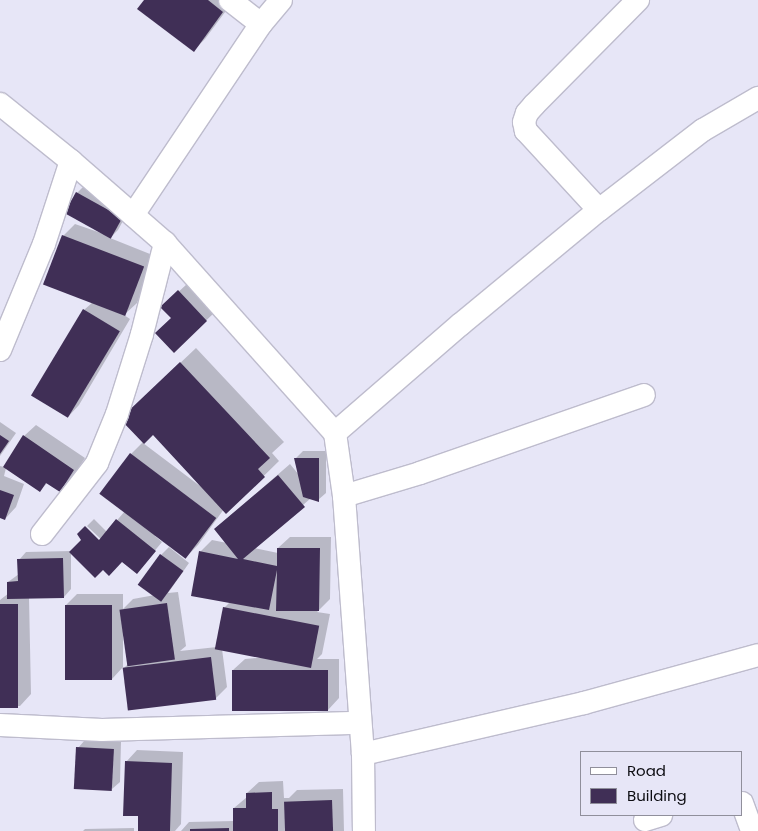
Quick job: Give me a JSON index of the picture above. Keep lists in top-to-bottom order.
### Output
{
  "legend": ["Road", "Building"]
}
